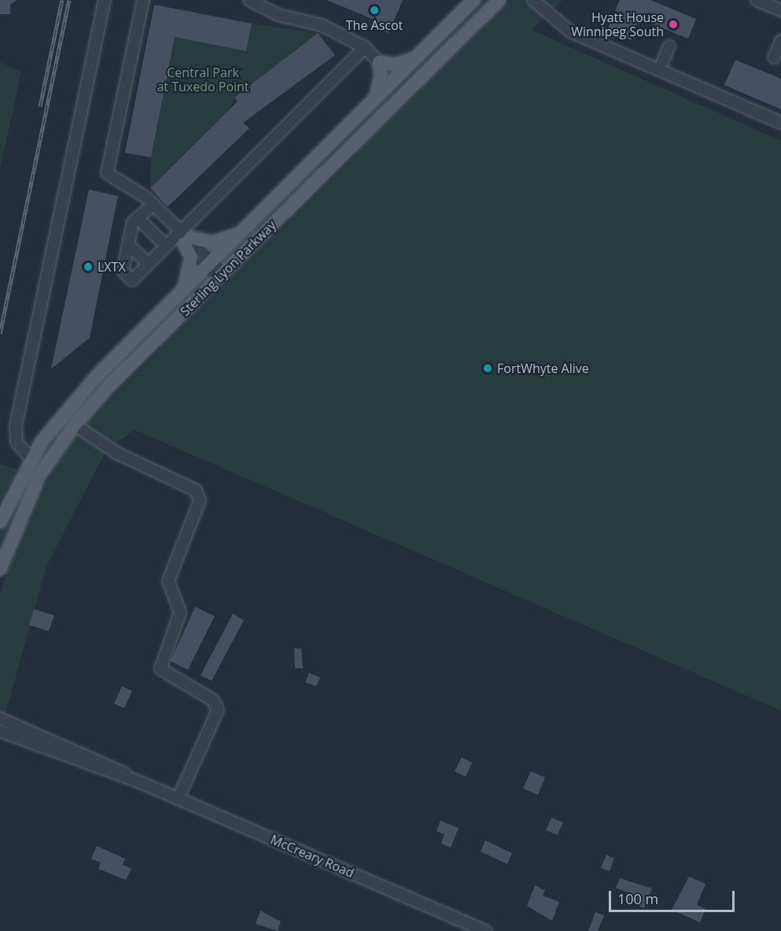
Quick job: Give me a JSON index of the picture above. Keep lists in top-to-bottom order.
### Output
{
  "streets": {
    "main road": ["Sterling Lyon Parkway"],
    "street": ["McCreary Road"]
  },
  "parks": ["Central Park at Tuxedo Point"],
  "places": [
    "The Ascot",
    "Hyatt House Winnipeg South",
    "LXTX",
    "FortWhyte Alive"
  ],
  "scale_bar": "100 m"
}
